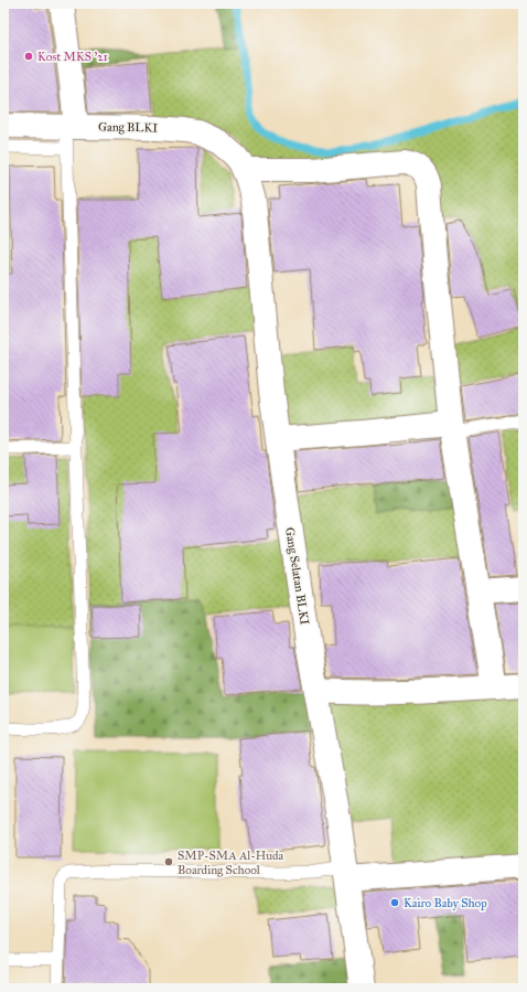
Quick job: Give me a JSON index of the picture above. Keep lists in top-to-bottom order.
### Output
{
  "streets": {
    "street": ["Gang BLKI", "Gang Selatan BLKI"]
  },
  "crossings": [
    ["Gang BLKI", "Gang Selatan BLKI"]
  ],
  "places": ["Kost MKS '21", "SMP-SMA Al-Huda Boarding School", "Kairo Baby Shop"]
}
